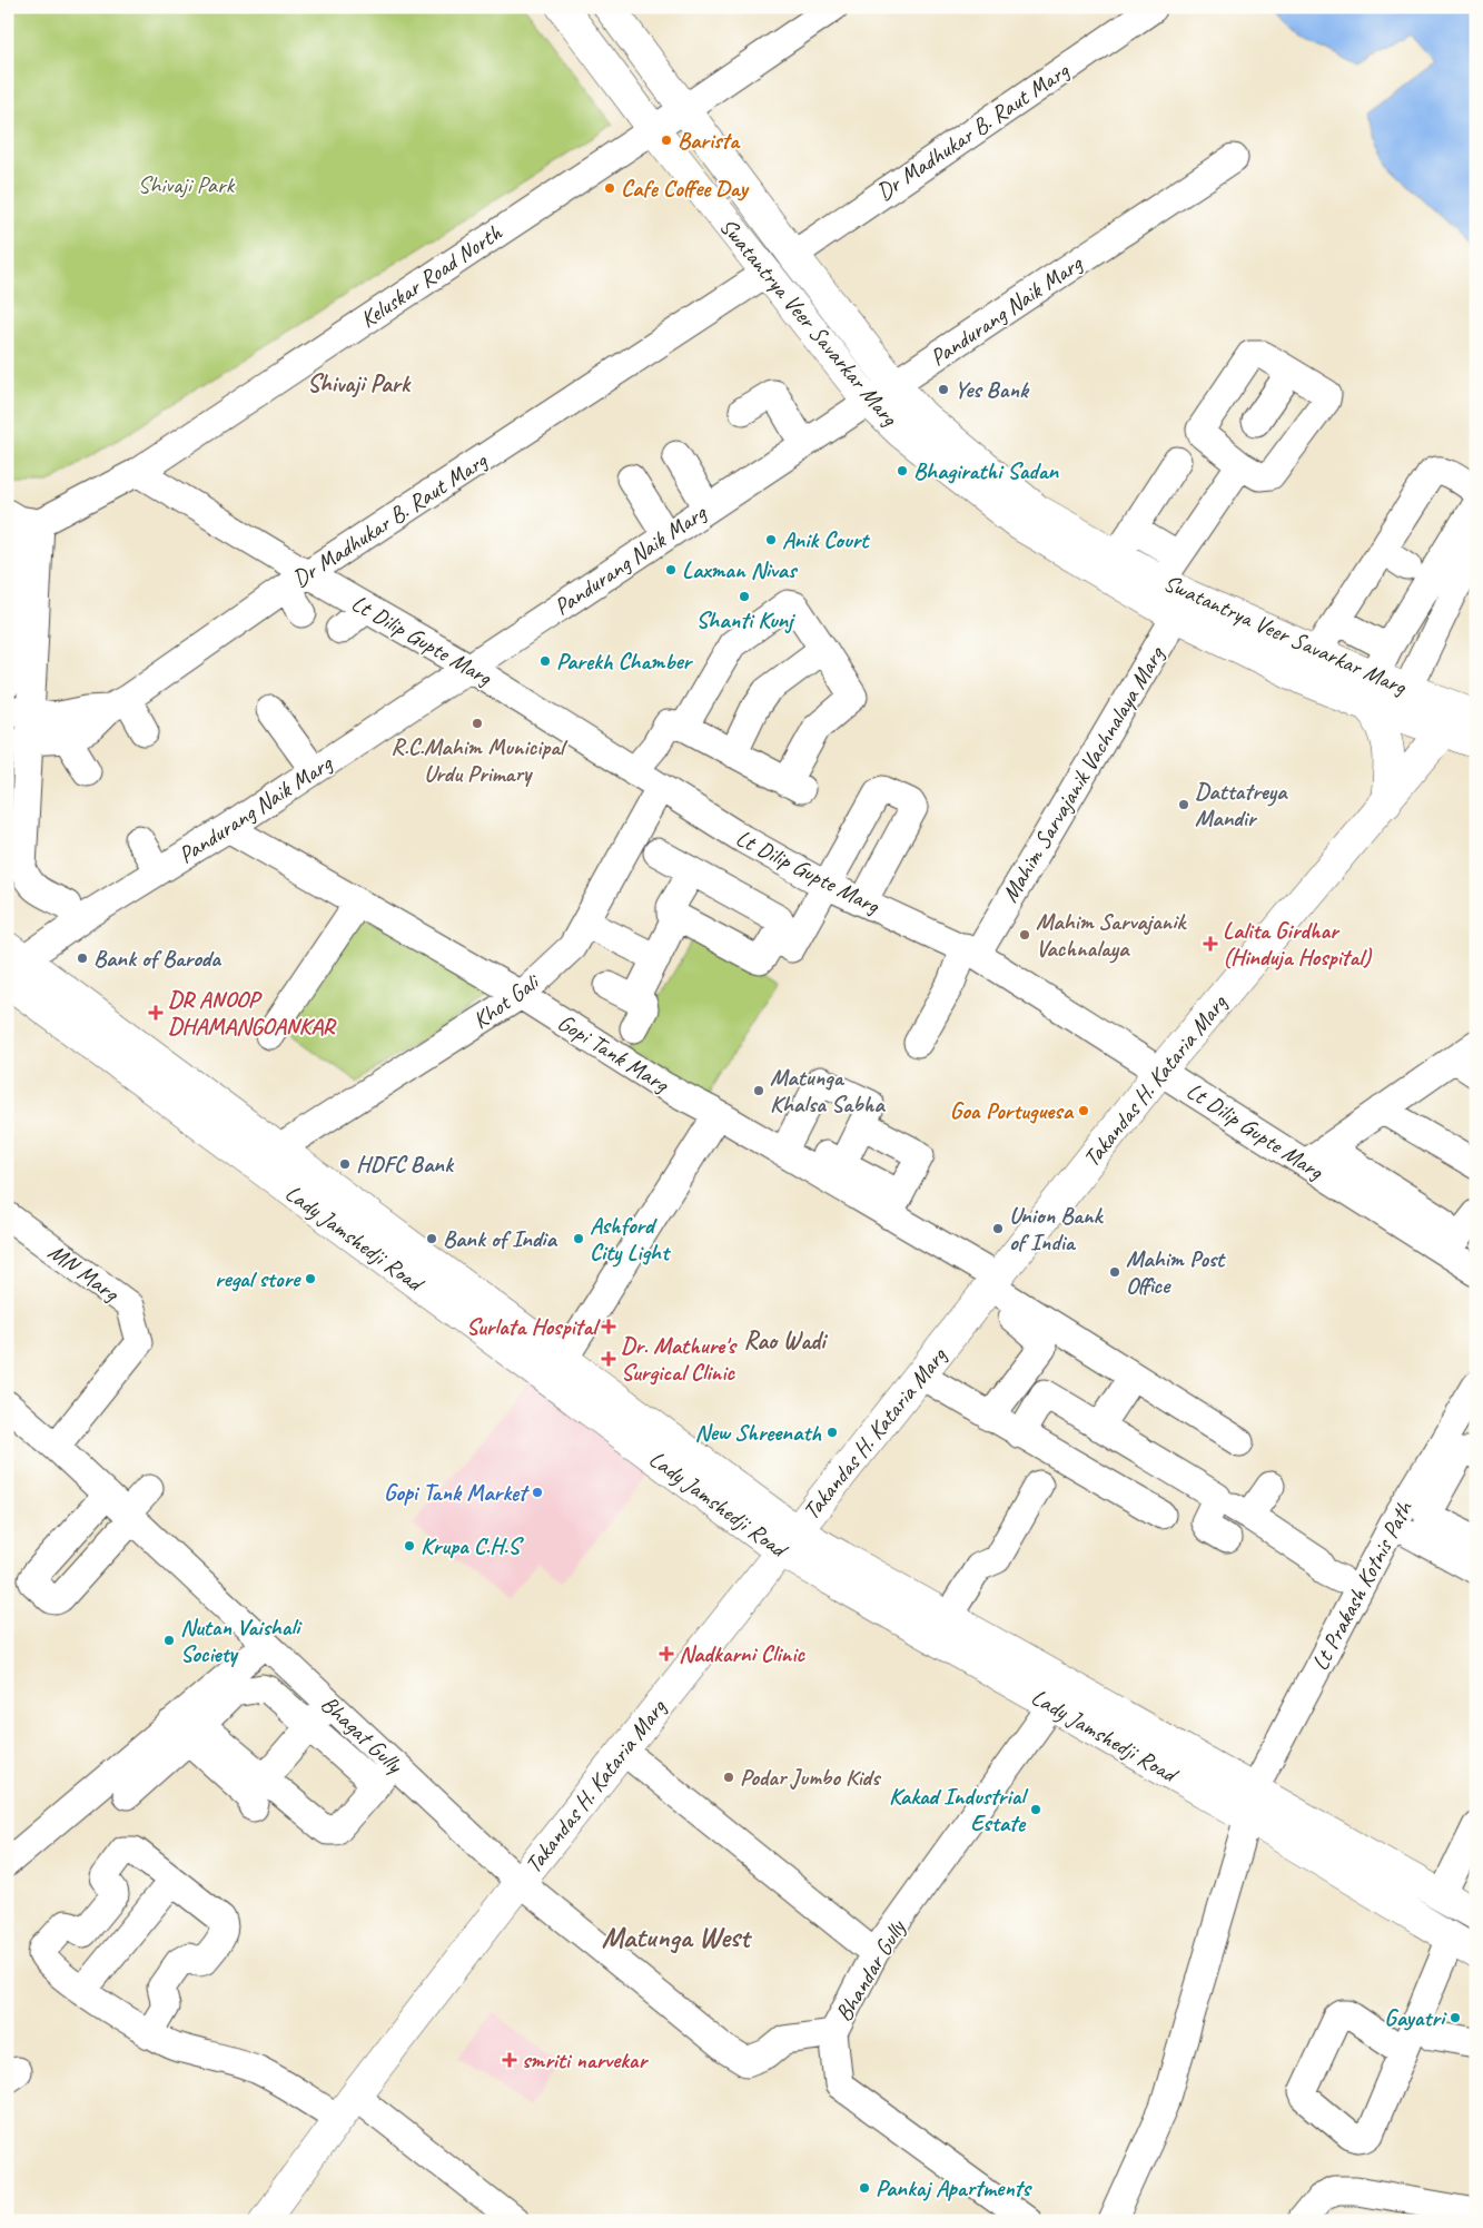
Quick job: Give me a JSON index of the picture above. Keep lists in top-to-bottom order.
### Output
{
  "streets": {
    "main road": ["Swatantrya Veer Savarkar Marg", "Takandas H. Kataria Marg", "Lady Jamshedji Road"],
    "street": [
      "Dr Madhukar B. Raut Marg",
      "Keluskar Road North",
      "Pandurang Naik Marg",
      "Lt Dilip Gupte Marg",
      "Mahim Sarvajanik Vachnalaya Marg",
      "Khot Gali",
      "Gopi Tank Marg",
      "MN Marg",
      "Lt Prakash Kotnis Path",
      "Bhagat Gully",
      "Bhandar Gully"
    ]
  },
  "crossings": [
    ["Dr Madhukar B. Raut Marg", "Swatantrya Veer Savarkar Marg"],
    ["Dr Madhukar B. Raut Marg", "Lt Dilip Gupte Marg"],
    ["Keluskar Road North", "Swatantrya Veer Savarkar Marg"],
    ["Keluskar Road North", "Lt Dilip Gupte Marg"],
    ["Pandurang Naik Marg", "Swatantrya Veer Savarkar Marg"],
    ["Pandurang Naik Marg", "Lt Dilip Gupte Marg"],
    ["Pandurang Naik Marg", "Gopi Tank Marg"],
    ["Pandurang Naik Marg", "Lady Jamshedji Road"],
    ["Swatantrya Veer Savarkar Marg", "Mahim Sarvajanik Vachnalaya Marg"],
    ["Swatantrya Veer Savarkar Marg", "Takandas H. Kataria Marg"],
    ["Lt Dilip Gupte Marg", "Mahim Sarvajanik Vachnalaya Marg"],
    ["Lt Dilip Gupte Marg", "Khot Gali"],
    ["Lt Dilip Gupte Marg", "Takandas H. Kataria Marg"],
    ["Khot Gali", "Gopi Tank Marg"],
    ["Khot Gali", "Lady Jamshedji Road"],
    ["Gopi Tank Marg", "Takandas H. Kataria Marg"],
    ["Takandas H. Kataria Marg", "Lady Jamshedji Road"],
    ["Takandas H. Kataria Marg", "Bhagat Gully"],
    ["Lady Jamshedji Road", "Lt Prakash Kotnis Path"],
    ["Lady Jamshedji Road", "Bhandar Gully"],
    ["MN Marg", "Bhagat Gully"],
    ["Bhagat Gully", "Bhandar Gully"]
  ],
  "districts": ["Shivaji Park", "Rao Wadi", "Matunga West"],
  "parks": ["Shivaji Park"],
  "places": {
    "other": [
      "Barista",
      "Cafe Coffee Day",
      "Yes Bank",
      "Bhagirathi Sadan",
      "Anik Court",
      "Laxman Nivas",
      "Shanti Kunj",
      "Parekh Chamber",
      "R.C.Mahim Municipal Urdu Primary",
      "Dattatreya Mandir",
      "Mahim Sarvajanik Vachnalaya",
      "Bank of Baroda",
      "Matunga Khalsa Sabha",
      "Goa Portuguesa",
      "HDFC Bank",
      "Union Bank of India",
      "Bank of India",
      "Ashford City Light",
      "Mahim Post Office",
      "regal store",
      "New Shreenath",
      "Gopi Tank Market",
      "Krupa C.H.S",
      "Nutan Vaishali Society",
      "Podar Jumbo Kids",
      "Kakad Industrial Estate",
      "Gayatri",
      "Pankaj Apartments"
    ],
    "health": [
      "Lalita Girdhar (Hinduja Hospital)",
      "DR ANOOP DHAMANGOANKAR",
      "Surlata Hospital",
      "Dr. Mathure's Surgical Clinic",
      "Nadkarni Clinic",
      "smriti narvekar"
    ]
  }
}
